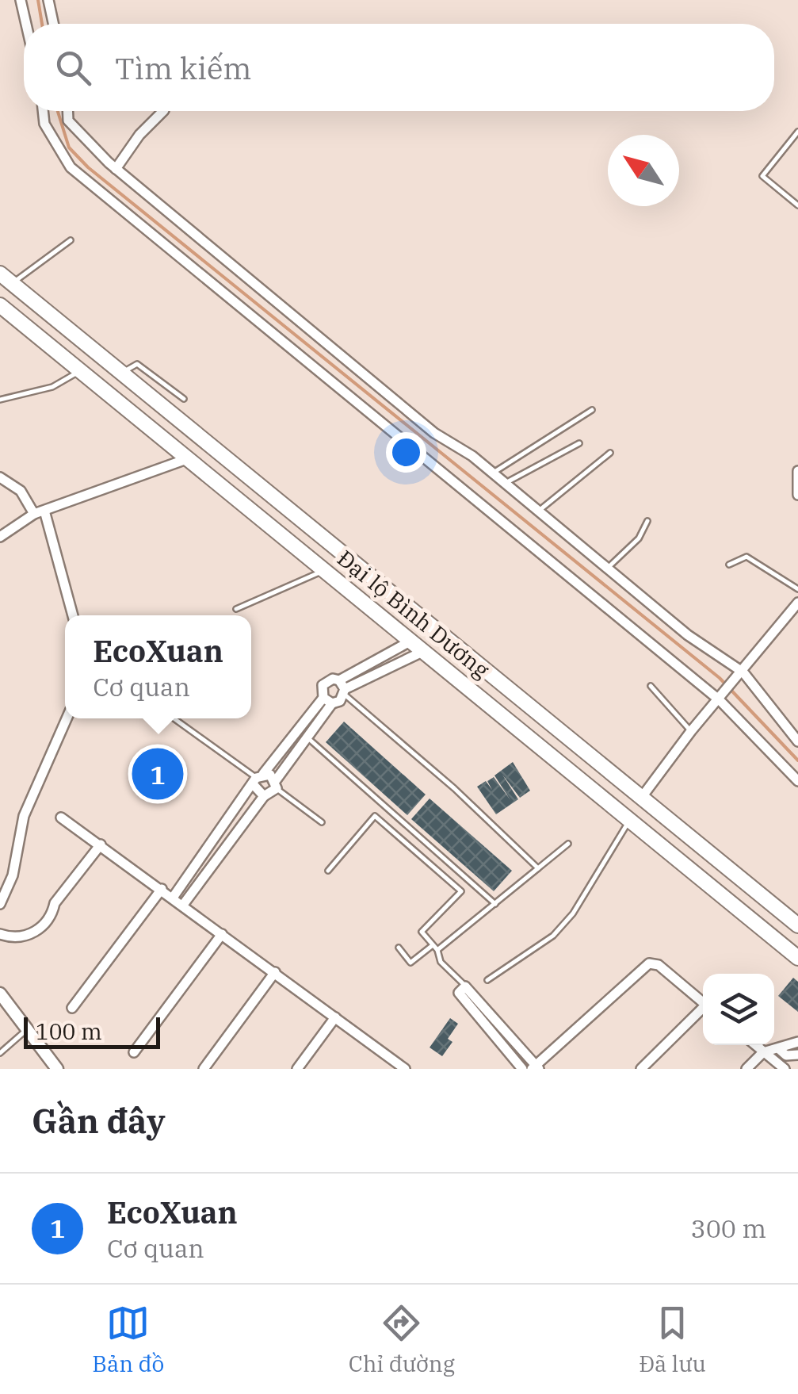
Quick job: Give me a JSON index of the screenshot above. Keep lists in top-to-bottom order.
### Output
{
  "streets": {
    "highway": ["Đại lộ Bình Dương"]
  },
  "scale_bar": "100 m",
  "north": "top left",
  "page": {
    "search": "Tìm kiếm",
    "popup": ["EcoXuan", "Cơ quan"],
    "pins": "1",
    "scale": "100 m",
    "heading": "Gần đây",
    "list": [
      {
        "mark": "1",
        "name": "EcoXuan",
        "note": "Cơ quan",
        "value": "300 m"
      }
    ],
    "nav": ["Bản đồ", "Chỉ đường", "Đã lưu"]
  }
}
